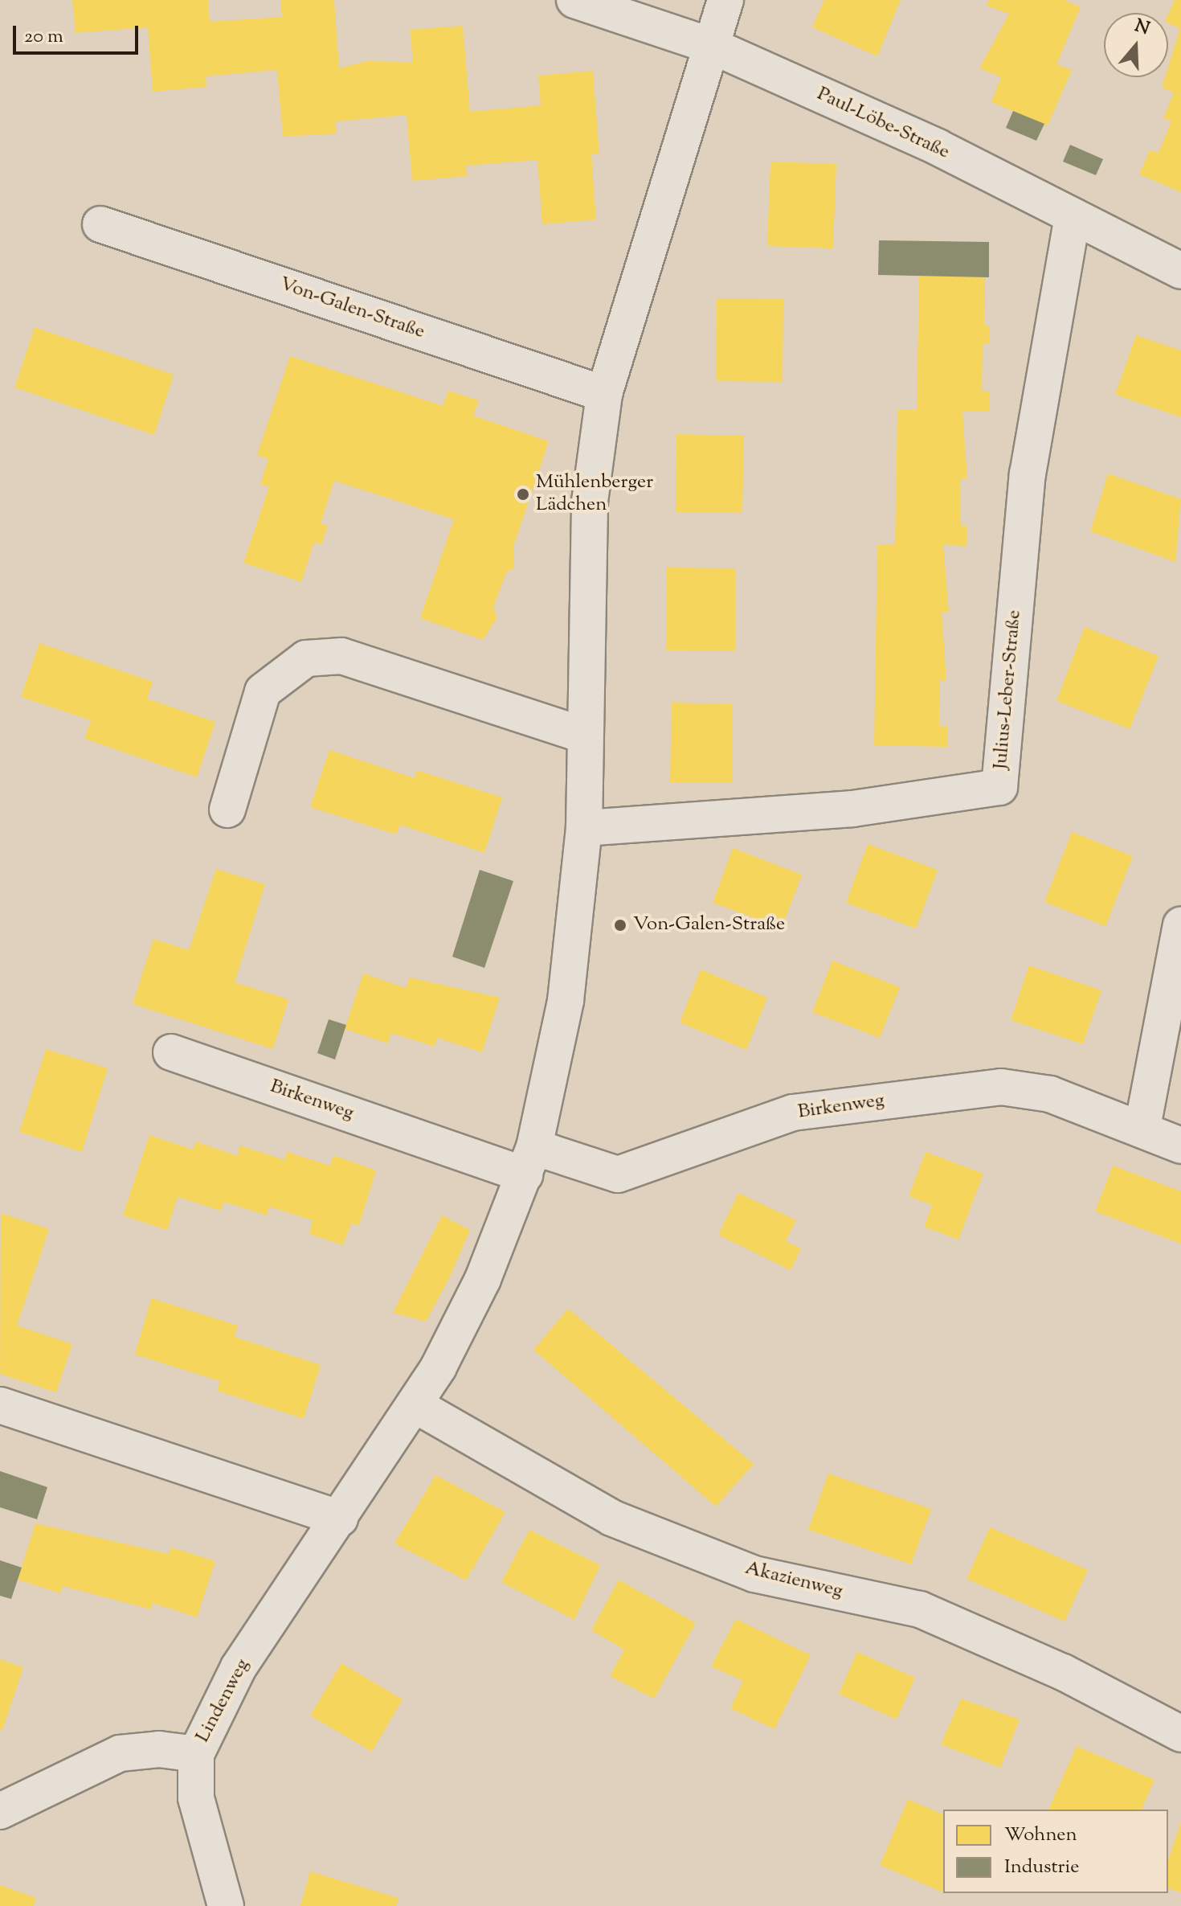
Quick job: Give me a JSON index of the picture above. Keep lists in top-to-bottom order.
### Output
{
  "streets": {
    "street": [
      "Paul-Löbe-Straße",
      "Von-Galen-Straße",
      "Julius-Leber-Straße",
      "Birkenweg",
      "Akazienweg",
      "Lindenweg"
    ]
  },
  "crossings": [
    ["Paul-Löbe-Straße", "Julius-Leber-Straße"],
    ["Akazienweg", "Lindenweg"]
  ],
  "places": ["Mühlenberger Lädchen", "Von-Galen-Straße"],
  "legend": ["Wohnen", "Industrie"],
  "scale_bar": "20 m",
  "north": "top"
}
